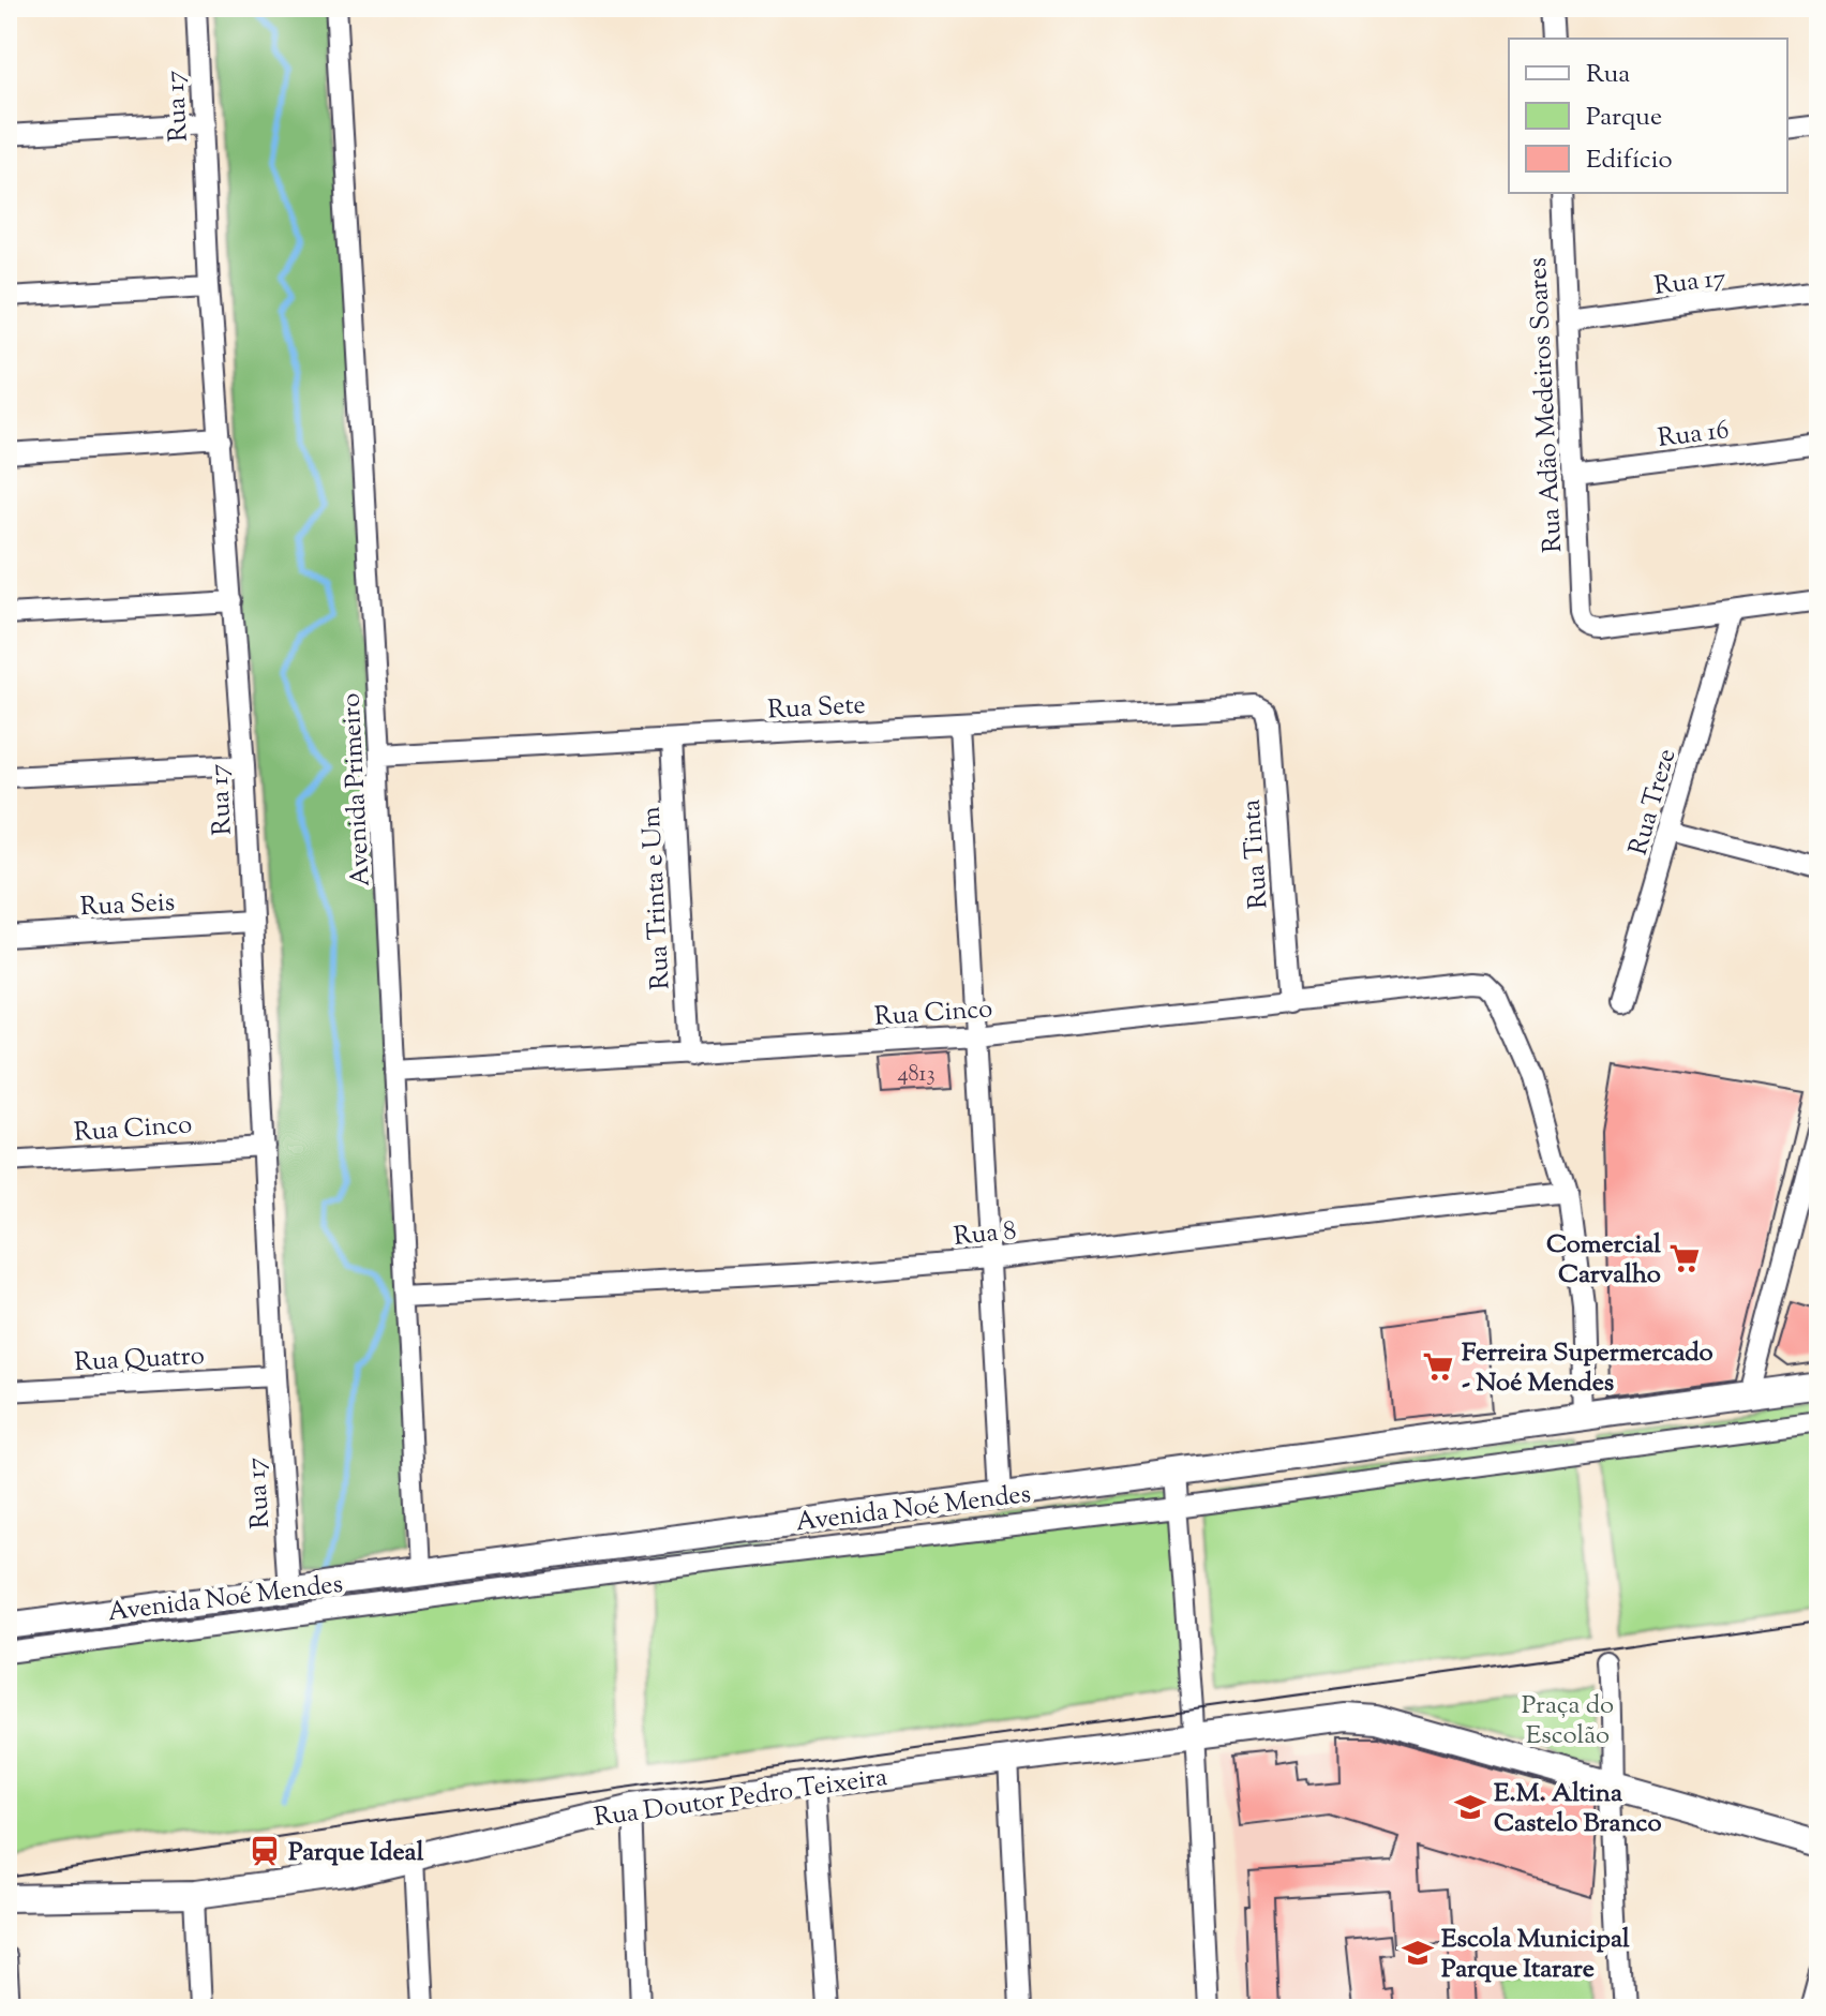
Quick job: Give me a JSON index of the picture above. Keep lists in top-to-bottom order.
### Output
{
  "streets": {
    "main road": ["Avenida Noé Mendes", "Rua Doutor Pedro Teixeira"],
    "street": [
      "Rua 17",
      "Rua Adão Medeiros Soares",
      "Rua 16",
      "Rua Sete",
      "Avenida Primeiro",
      "Rua Treze",
      "Rua Tinta",
      "Rua Trinta e Um",
      "Rua Seis",
      "Rua Cinco",
      "Rua 8",
      "Rua Quatro"
    ]
  },
  "crossings": [
    ["Rua 17", "Rua Adão Medeiros Soares"],
    ["Rua 17", "Rua Seis"],
    ["Rua 17", "Rua Cinco"],
    ["Rua 17", "Rua Quatro"],
    ["Rua 17", "Avenida Noé Mendes"],
    ["Rua Adão Medeiros Soares", "Rua 16"],
    ["Rua Adão Medeiros Soares", "Rua Treze"],
    ["Rua Sete", "Avenida Primeiro"],
    ["Rua Sete", "Rua Tinta"],
    ["Rua Sete", "Rua Trinta e Um"],
    ["Avenida Primeiro", "Rua Cinco"],
    ["Avenida Primeiro", "Rua 8"],
    ["Avenida Primeiro", "Avenida Noé Mendes"],
    ["Rua Tinta", "Rua Cinco"],
    ["Rua Trinta e Um", "Rua Cinco"],
    ["Rua Cinco", "Rua 8"]
  ],
  "parks": ["Praça do Escolão"],
  "places": {
    "supermarket": ["Comercial Carvalho", "Ferreira Supermercado - Noé Mendes"],
    "school or university": ["E.M. Altina Castelo Branco", "Escola Municipal Parque Itarare"],
    "station": ["Parque Ideal"]
  },
  "house_numbers": ["4813"],
  "legend": ["Rua", "Parque", "Edifício"]
}
